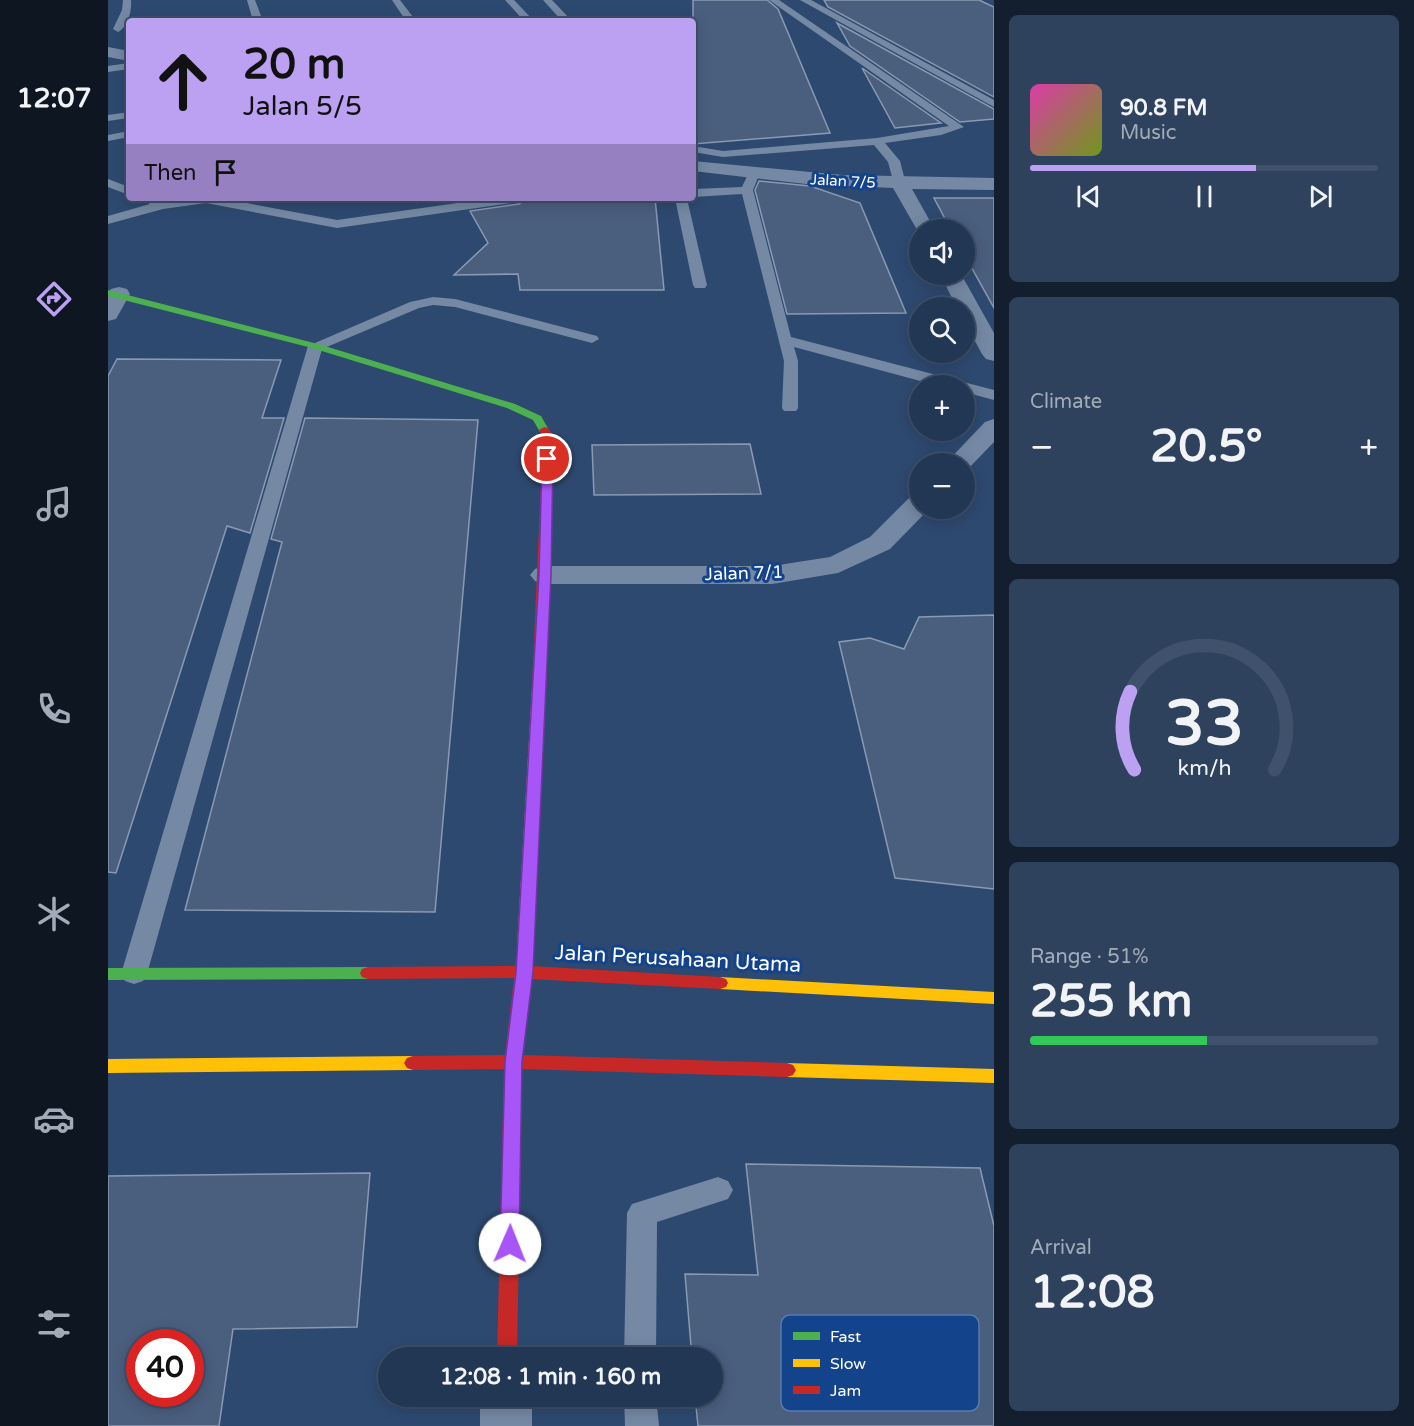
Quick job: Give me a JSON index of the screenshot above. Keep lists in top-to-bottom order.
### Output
{
  "streets": {
    "street": ["Jalan 7/5", "Jalan 7/1", "Jalan Perusahaan Utama"]
  },
  "legend": ["Fast", "Slow", "Jam"],
  "page": {
    "tabs": "12:07",
    "turn": ["20 m", "Jalan 5/5"],
    "song": ["90.8 FM", "Music"],
    "then": "Then",
    "map_buttons": ["+", "−"],
    "tile": [
      "Climate",
      ["Range · 51%", "255 km"],
      ["Arrival", "12:08"]
    ],
    "heat": ["−", "20.5°", "+"],
    "limit": "40",
    "trip": "12:08 · 1 min · 160 m",
    "gauge": ["33", "km/h"]
  }
}
